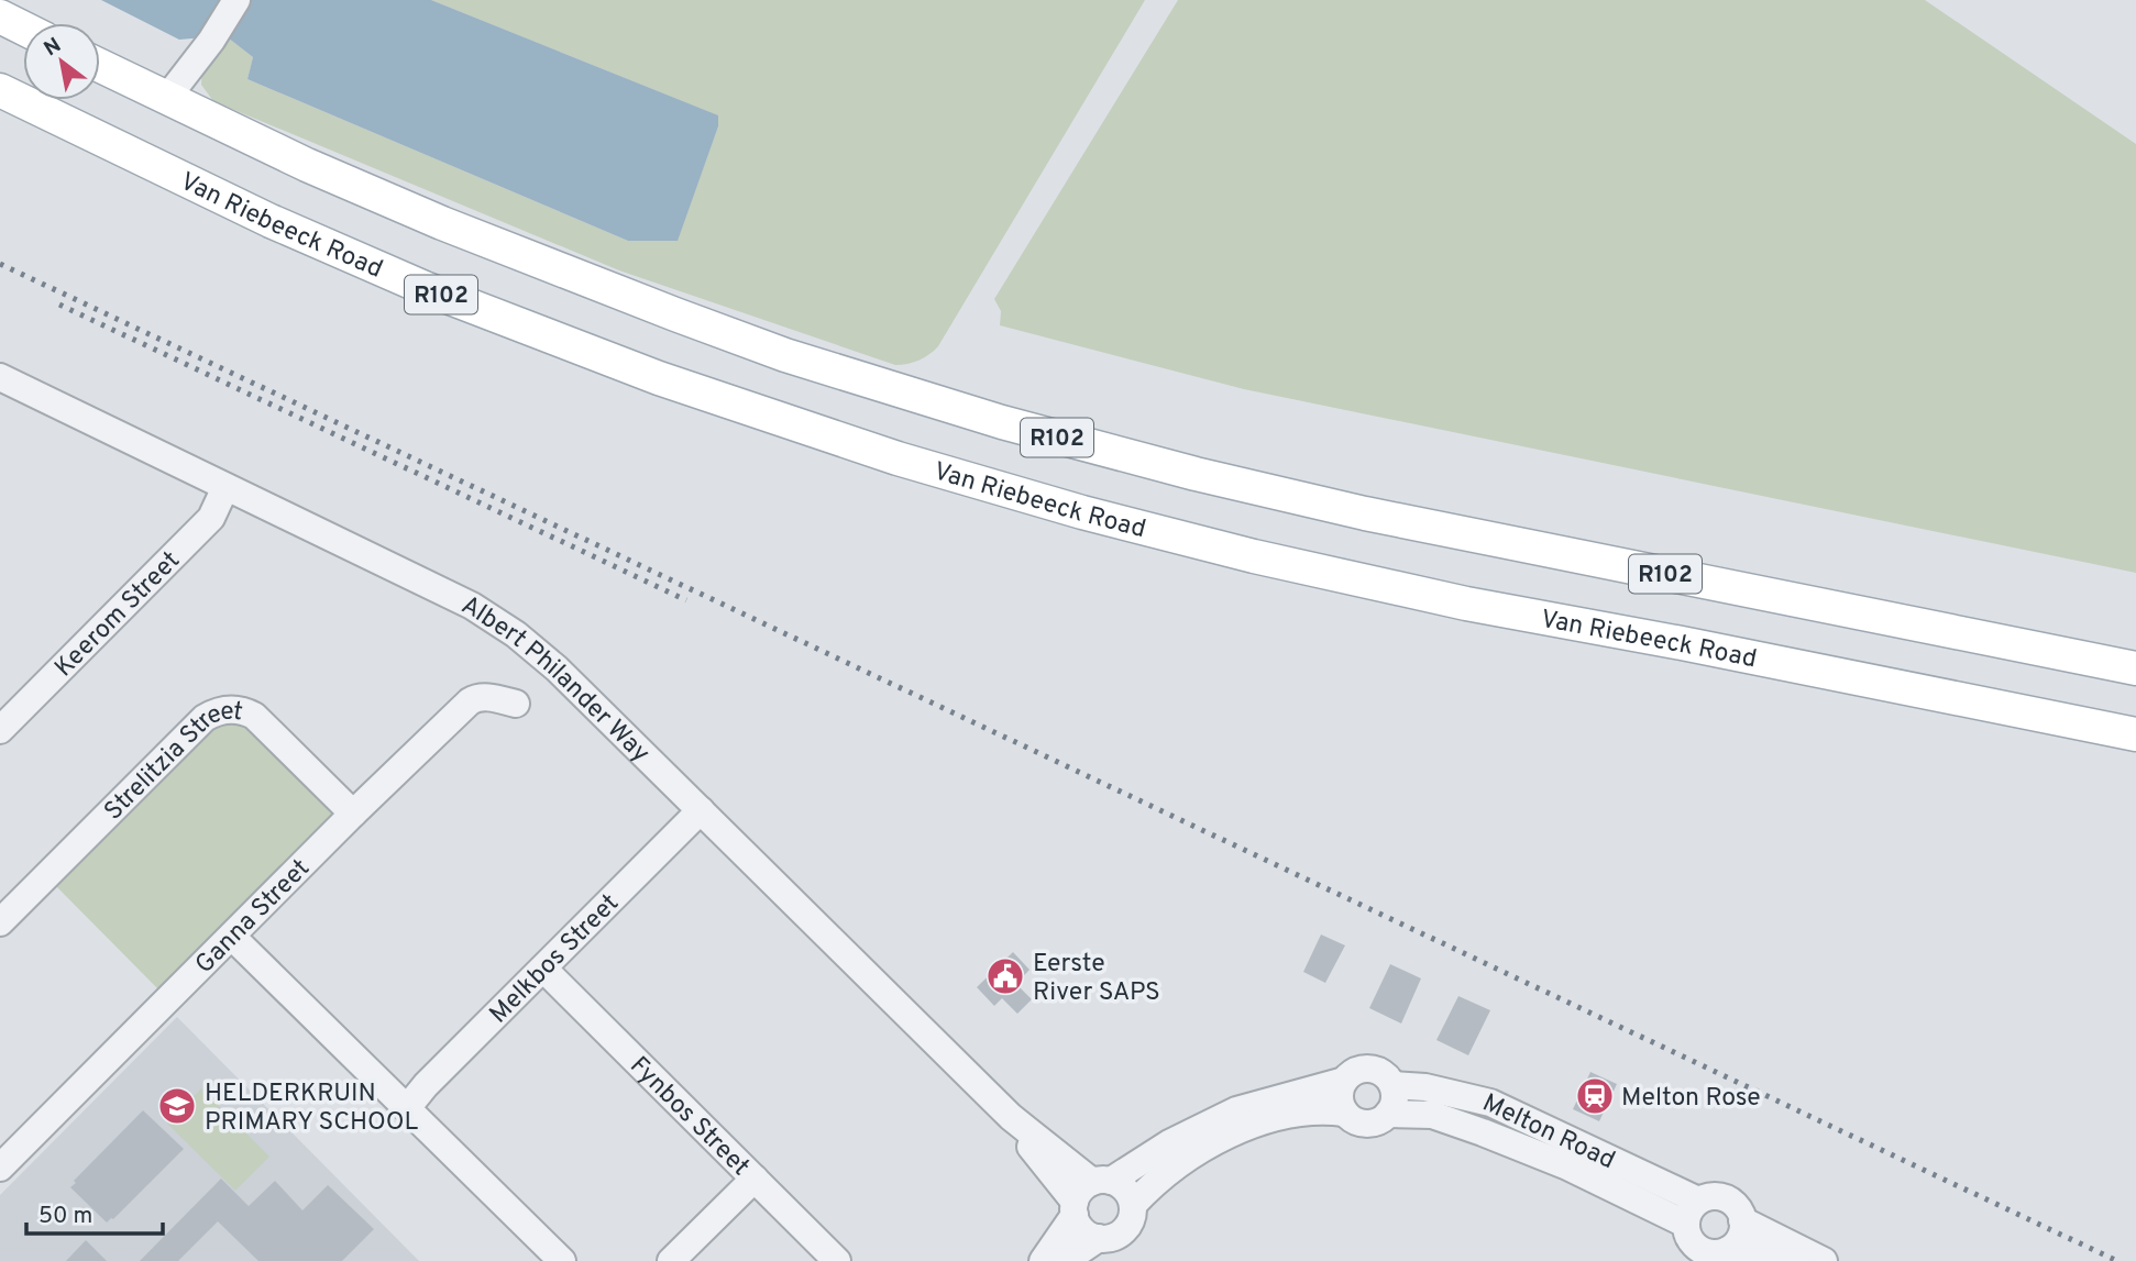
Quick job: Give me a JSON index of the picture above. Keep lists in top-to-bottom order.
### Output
{
  "streets": {
    "main road": ["Van Riebeeck Road", "R102"],
    "street": [
      "Keerom Street",
      "Albert Philander Way",
      "Strelitzia Street",
      "Ganna Street",
      "Melkbos Street",
      "Fynbos Street",
      "Melton Road"
    ]
  },
  "crossings": [
    ["Keerom Street", "Albert Philander Way"],
    ["Albert Philander Way", "Melkbos Street"],
    ["Strelitzia Street", "Ganna Street"],
    ["Melkbos Street", "Fynbos Street"]
  ],
  "places": {
    "public building": ["Eerste River SAPS"],
    "station": ["Melton Rose"],
    "school or university": ["HELDERKRUIN PRIMARY SCHOOL"]
  },
  "scale_bar": "50 m",
  "north": "top left"
}
